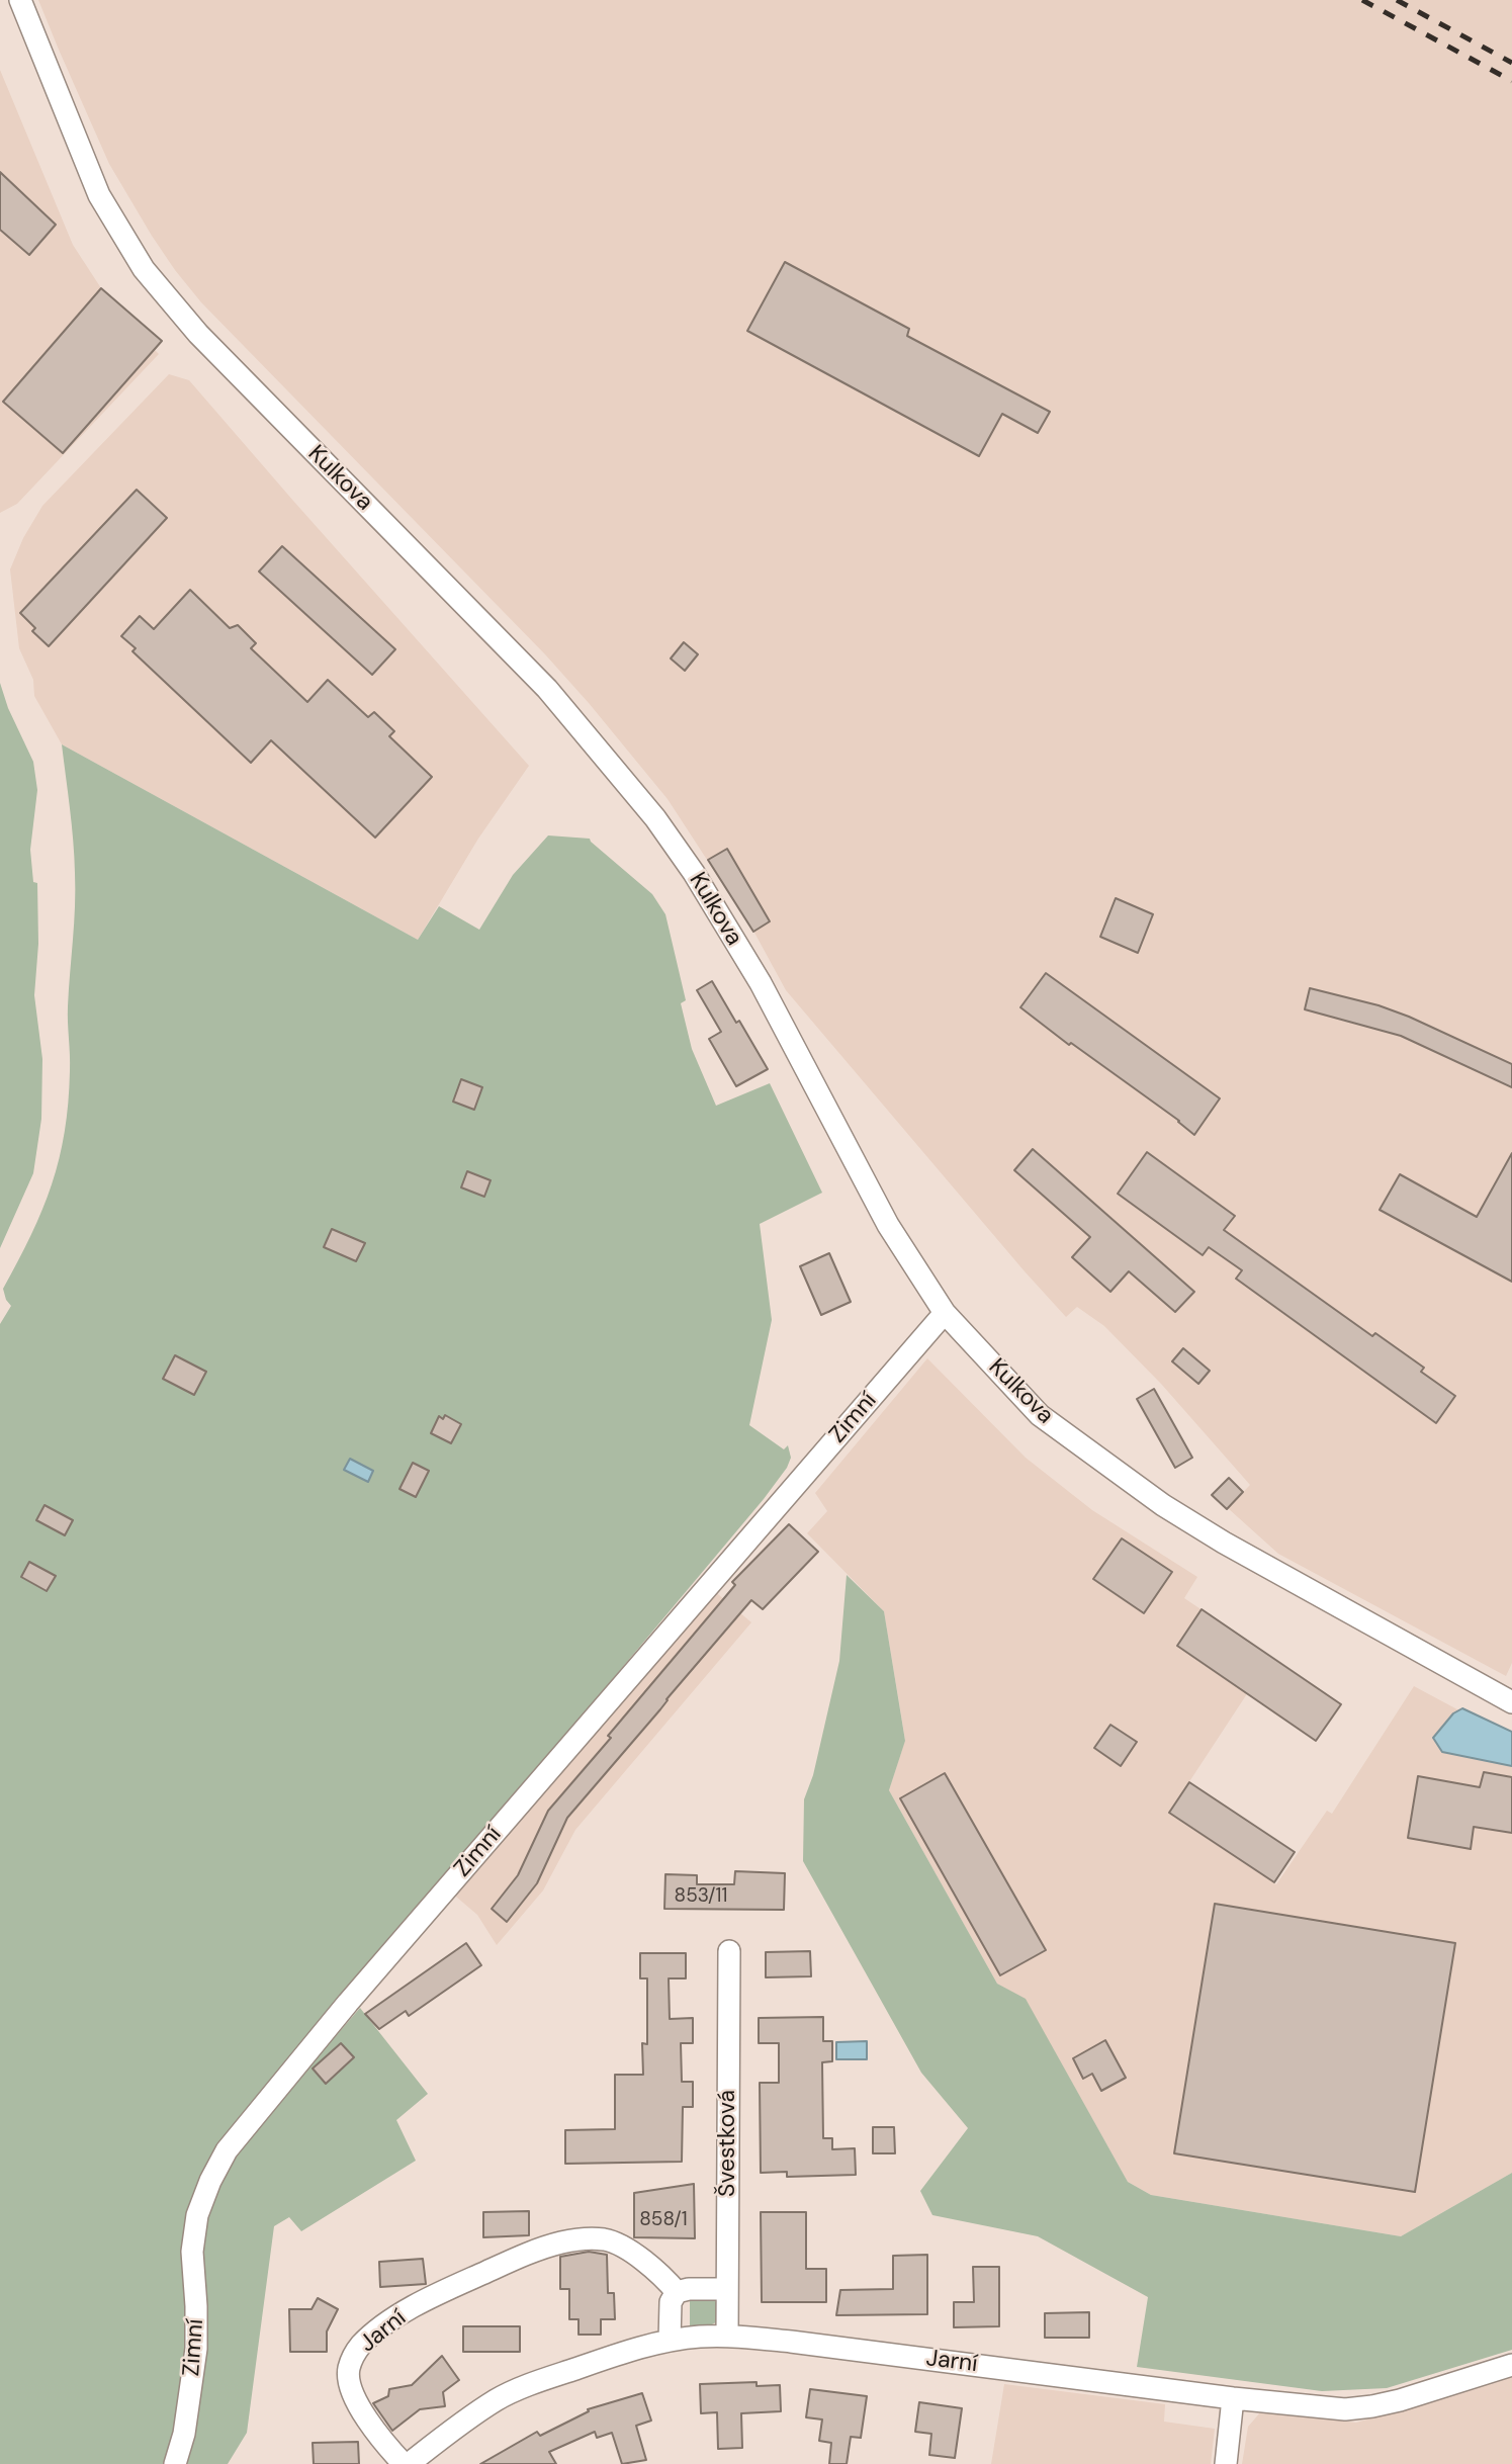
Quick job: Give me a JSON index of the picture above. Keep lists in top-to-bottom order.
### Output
{
  "streets": {
    "street": [
      "Kulkova",
      "Zimní",
      "Švestková",
      "Jarní"
    ]
  },
  "crossings": [
    ["Kulkova", "Zimní"],
    ["Švestková", "Jarní"]
  ],
  "house_numbers": ["853/11", "858/1"]
}
